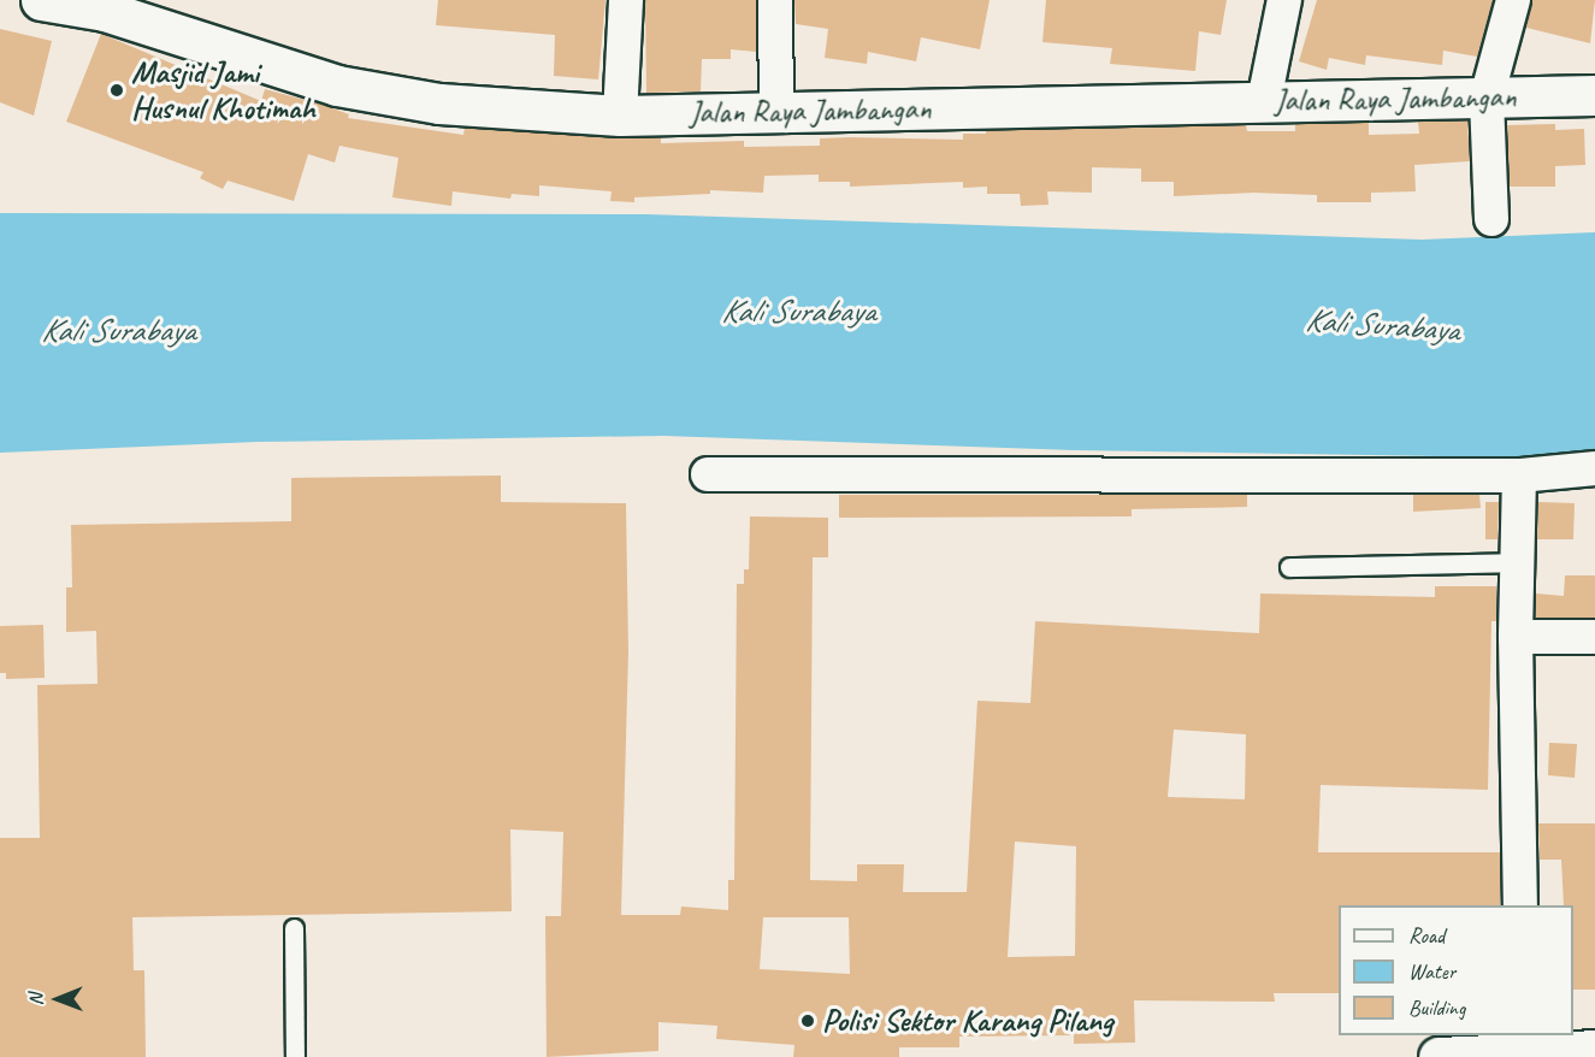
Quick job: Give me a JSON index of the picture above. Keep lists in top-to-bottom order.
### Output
{
  "streets": {
    "main road": ["Jalan Raya Jambangan"]
  },
  "water": ["Kali Surabaya"],
  "places": ["Masjid Jami Husnul Khotimah", "Polisi Sektor Karang Pilang"],
  "legend": ["Road", "Water", "Building"],
  "north": "left"
}
